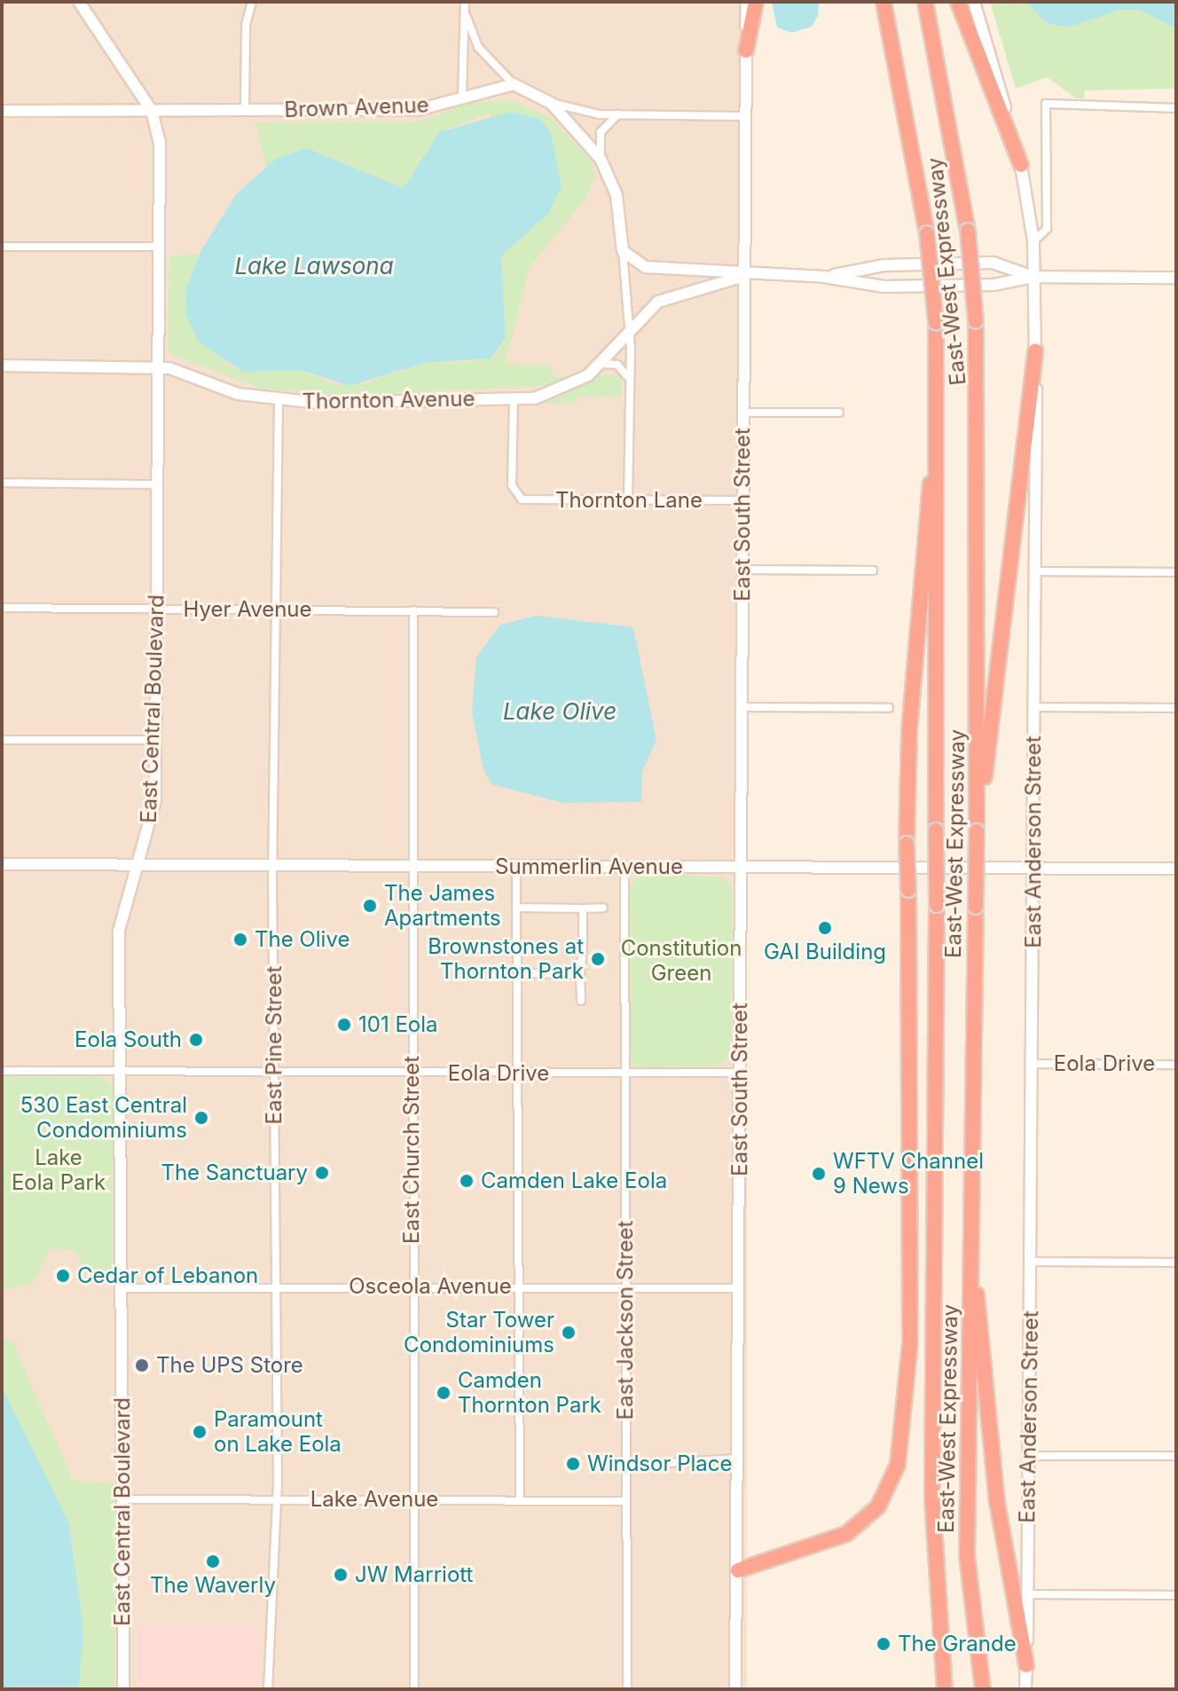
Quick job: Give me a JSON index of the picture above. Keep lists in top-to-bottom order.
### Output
{
  "streets": {
    "highway": ["East-West Expressway"],
    "street": [
      "Brown Avenue",
      "Thornton Avenue",
      "Thornton Lane",
      "East South Street",
      "Hyer Avenue",
      "East Central Boulevard",
      "East Anderson Street",
      "Summerlin Avenue",
      "East Pine Street",
      "Eola Drive",
      "East Church Street",
      "Osceola Avenue",
      "East Jackson Street",
      "Lake Avenue"
    ]
  },
  "crossings": [
    ["Brown Avenue", "East Central Boulevard"],
    ["Thornton Avenue", "Thornton Lane"],
    ["Thornton Avenue", "East South Street"],
    ["Thornton Avenue", "East Central Boulevard"],
    ["Thornton Avenue", "East Pine Street"],
    ["Thornton Lane", "East South Street"],
    ["East South Street", "Summerlin Avenue"],
    ["East South Street", "Eola Drive"],
    ["East South Street", "Osceola Avenue"],
    ["Hyer Avenue", "East Central Boulevard"],
    ["Hyer Avenue", "East Pine Street"],
    ["Hyer Avenue", "East Church Street"],
    ["East Central Boulevard", "Summerlin Avenue"],
    ["East Central Boulevard", "Eola Drive"],
    ["East Central Boulevard", "Osceola Avenue"],
    ["East Central Boulevard", "Lake Avenue"],
    ["East Anderson Street", "Summerlin Avenue"],
    ["East Anderson Street", "Eola Drive"],
    ["Summerlin Avenue", "East Pine Street"],
    ["Summerlin Avenue", "East Church Street"],
    ["Summerlin Avenue", "East Jackson Street"],
    ["East Pine Street", "Eola Drive"],
    ["East Pine Street", "Osceola Avenue"],
    ["East Pine Street", "Lake Avenue"],
    ["Eola Drive", "East Church Street"],
    ["Eola Drive", "East Jackson Street"],
    ["East Church Street", "Osceola Avenue"],
    ["East Church Street", "Lake Avenue"],
    ["Osceola Avenue", "East Jackson Street"],
    ["East Jackson Street", "Lake Avenue"]
  ],
  "water": ["Lake Lawsona", "Lake Olive"],
  "parks": ["Constitution Green", "Lake Eola Park"],
  "places": [
    "The James Apartments",
    "GAI Building",
    "The Olive",
    "Brownstones at Thornton Park",
    "101 Eola",
    "Eola South",
    "530 East Central Condominiums",
    "The Sanctuary",
    "WFTV Channel 9 News",
    "Camden Lake Eola",
    "Cedar of Lebanon",
    "Star Tower Condominiums",
    "The UPS Store",
    "Camden Thornton Park",
    "Paramount on Lake Eola",
    "Windsor Place",
    "The Waverly",
    "JW Marriott",
    "The Grande"
  ]
}
